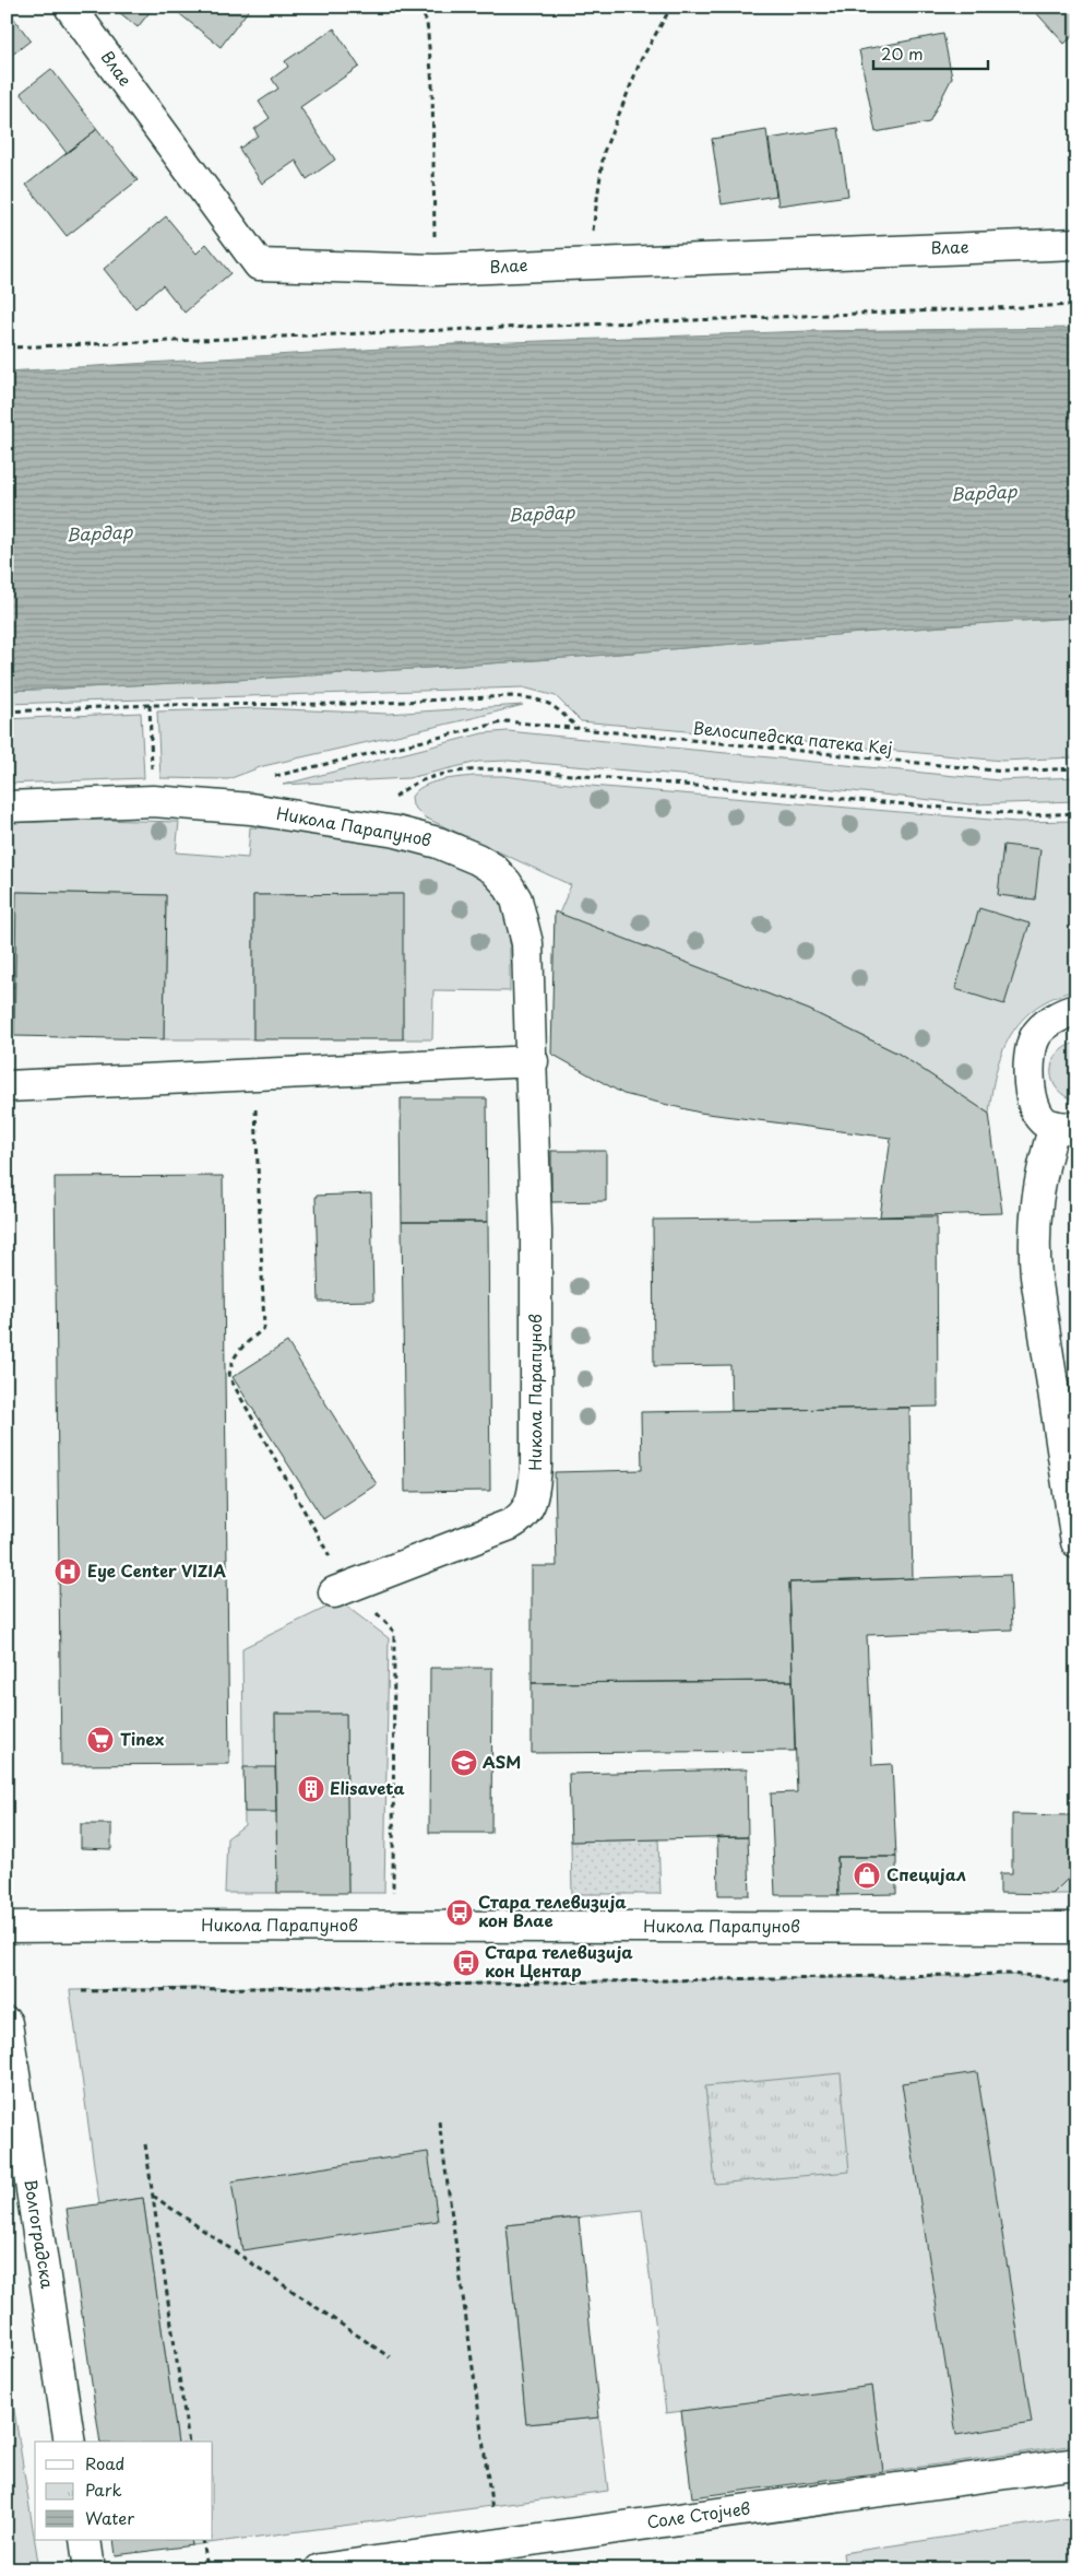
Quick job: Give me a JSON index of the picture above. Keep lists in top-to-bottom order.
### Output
{
  "streets": {
    "street": [
      "Влае",
      "Никола Парапунов",
      "Волгоградска",
      "Соле Стојчев"
    ],
    "path": ["Велосипедска патека Кеј"]
  },
  "water": ["Вардар"],
  "places": {
    "hospital": ["Eye Center VIZIA"],
    "supermarket": ["Tinex"],
    "school or university": ["ASM"],
    "building": ["Elisaveta"],
    "shop": ["Специјал"],
    "bus stop": ["Стара телевизија кон Влае", "Стара телевизија кон Центар"]
  },
  "legend": ["Road", "Park", "Water"],
  "scale_bar": "20 m"
}
